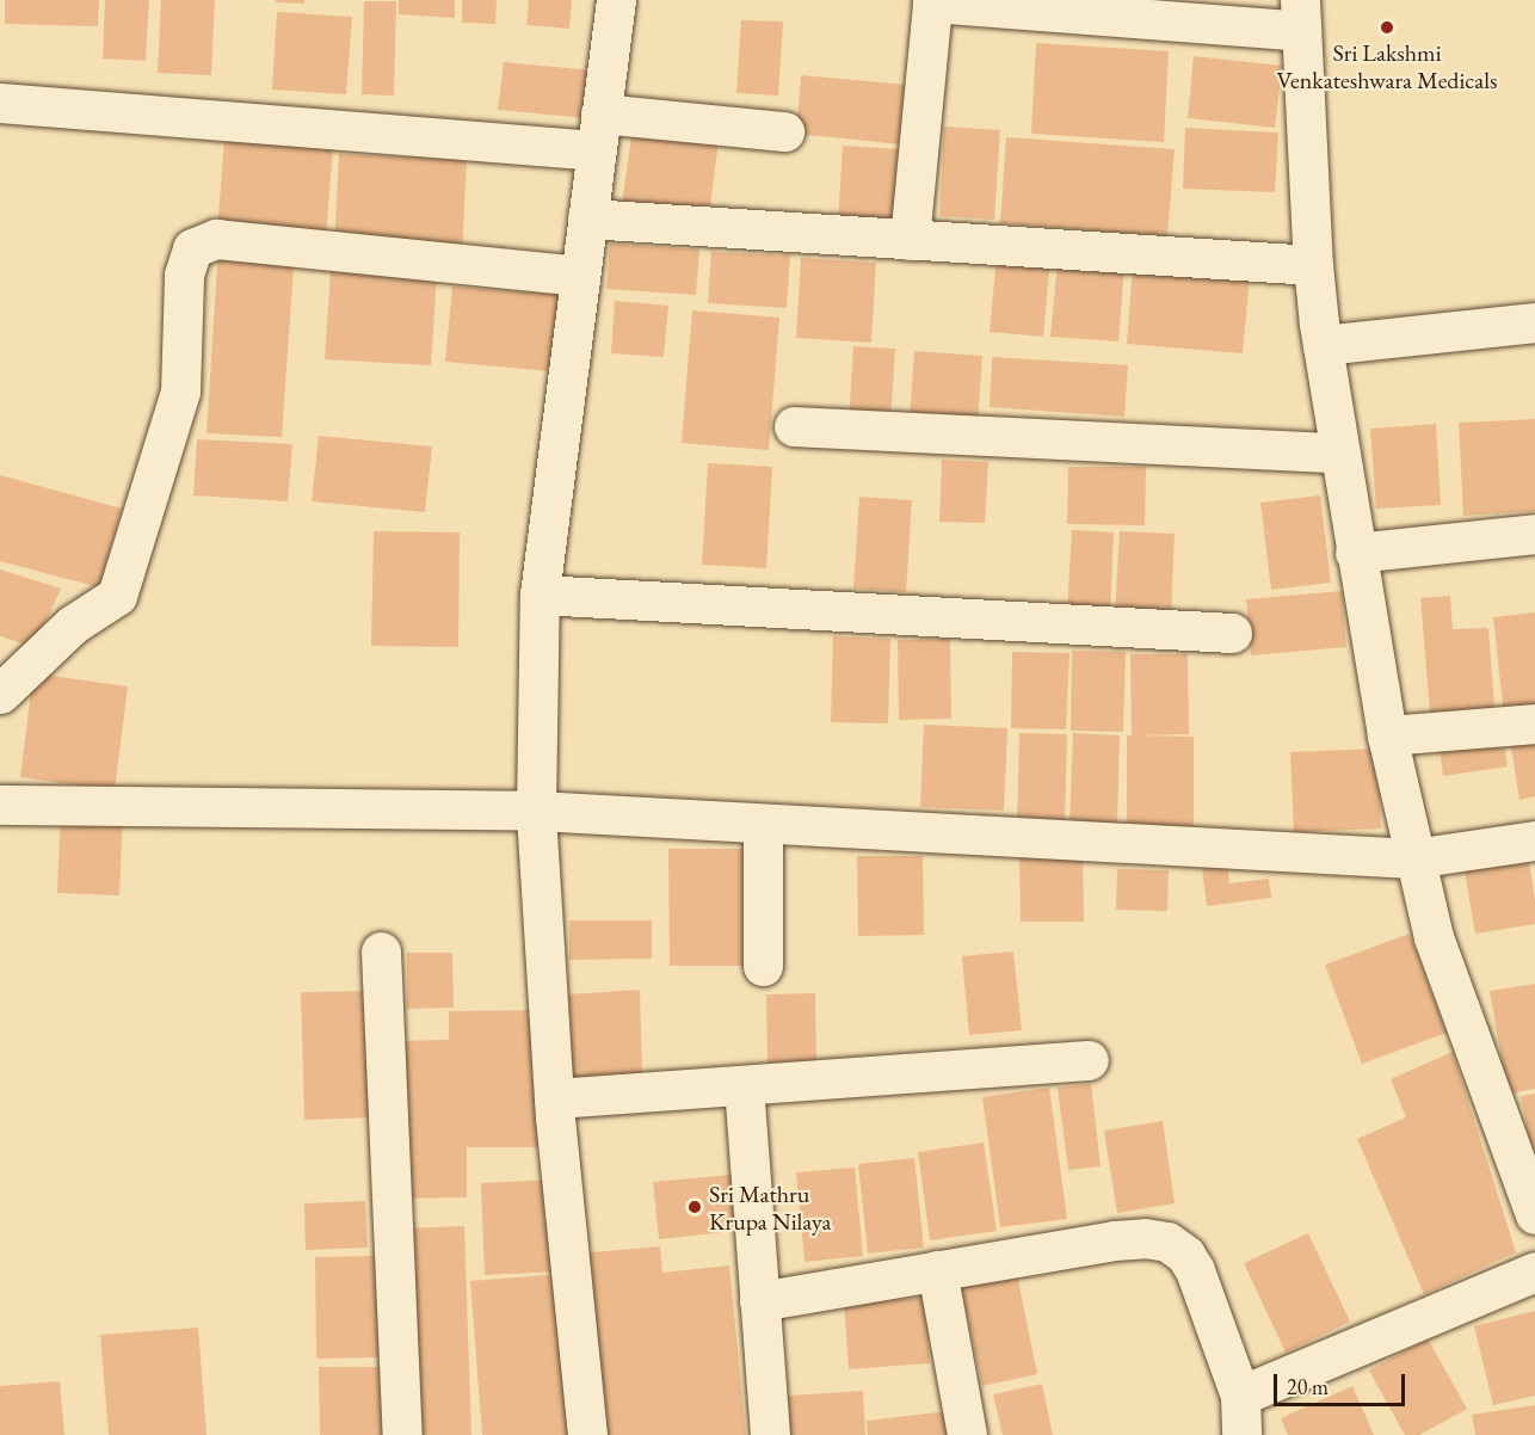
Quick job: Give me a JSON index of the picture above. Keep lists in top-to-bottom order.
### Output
{
  "places": ["Sri Lakshmi Venkateshwara Medicals", "Sri Mathru Krupa Nilaya"],
  "scale_bar": "20 m"
}
